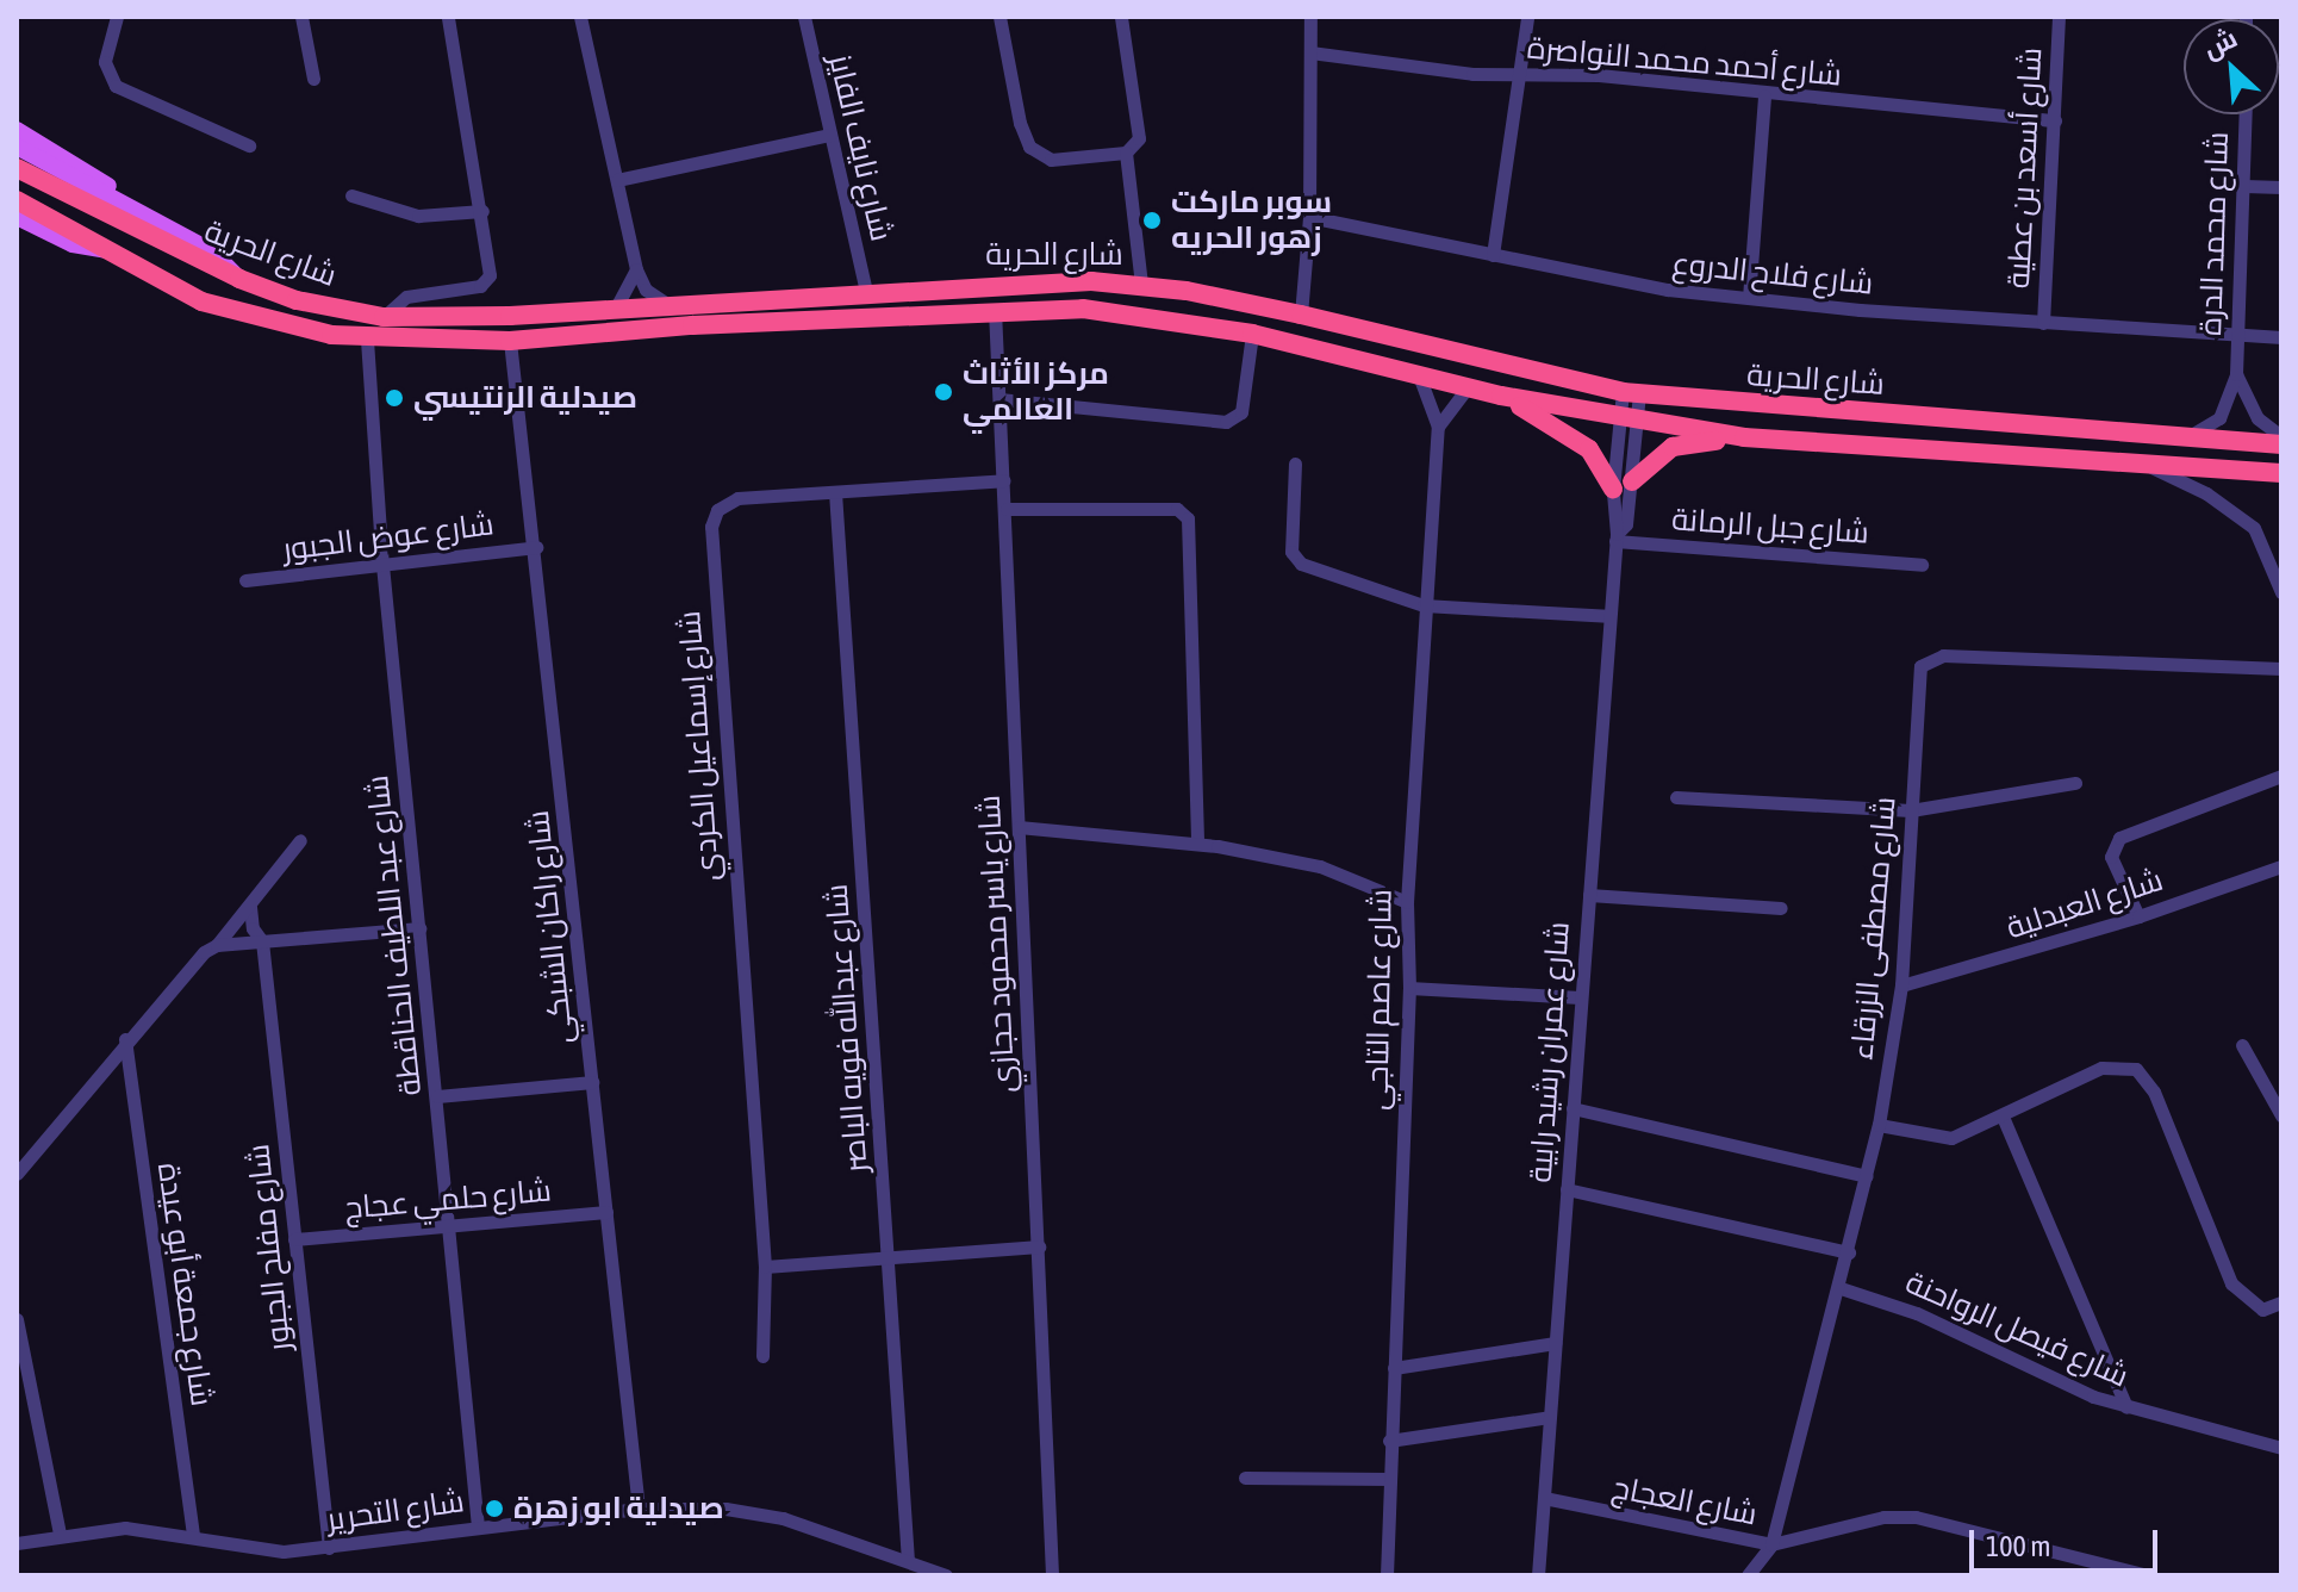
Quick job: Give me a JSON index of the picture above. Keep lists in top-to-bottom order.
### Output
{
  "streets": {
    "highway": ["شارع الحرية"],
    "street": [
      "شارع أحمد محمد النواصرة",
      "شارع نايف الفايز",
      "شارع أسعد بن عطية",
      "شارع محمد الدرة",
      "شارع فلاح الدروع",
      "شارع جبل الرمانة",
      "شارع عوض الجبور",
      "شارع إسماعيل الكردي",
      "شارع العبدلية",
      "شارع راكان الشبكي",
      "شارع مصطفى الزرقاء",
      "شارع عبد اللطيف الحناقطة",
      "شارع ياسر محمود حجازي",
      "شارع عاصم التاجي",
      "شارع عبدالله فويه الباصر",
      "شارع عمران رشيد رابية",
      "شارع حلمي عجاج",
      "شارع مفلح الجبور",
      "شارع جمعة أبو عيدة",
      "شارع فيصل الرواحنة",
      "شارع العجاج",
      "شارع التحرير"
    ]
  },
  "crossings": [
    ["شارع أحمد محمد النواصرة", "شارع أسعد بن عطية"],
    ["شارع نايف الفايز", "شارع الحرية"],
    ["شارع أسعد بن عطية", "شارع فلاح الدروع"],
    ["شارع محمد الدرة", "شارع الحرية"],
    ["شارع محمد الدرة", "شارع فلاح الدروع"],
    ["شارع الحرية", "شارع راكان الشبكي"],
    ["شارع الحرية", "شارع عبد اللطيف الحناقطة"],
    ["شارع الحرية", "شارع ياسر محمود حجازي"],
    ["شارع الحرية", "شارع عاصم التاجي"],
    ["شارع الحرية", "شارع عمران رشيد رابية"],
    ["شارع جبل الرمانة", "شارع عمران رشيد رابية"],
    ["شارع عوض الجبور", "شارع راكان الشبكي"],
    ["شارع عوض الجبور", "شارع عبد اللطيف الحناقطة"],
    ["شارع إسماعيل الكردي", "شارع ياسر محمود حجازي"],
    ["شارع إسماعيل الكردي", "شارع عبدالله فويه الباصر"],
    ["شارع العبدلية", "شارع مصطفى الزرقاء"],
    ["شارع راكان الشبكي", "شارع حلمي عجاج"],
    ["شارع راكان الشبكي", "شارع التحرير"],
    ["شارع مصطفى الزرقاء", "شارع فيصل الرواحنة"],
    ["شارع مصطفى الزرقاء", "شارع العجاج"],
    ["شارع عبد اللطيف الحناقطة", "شارع حلمي عجاج"],
    ["شارع عبد اللطيف الحناقطة", "شارع التحرير"],
    ["شارع عبدالله فويه الباصر", "شارع التحرير"],
    ["شارع عمران رشيد رابية", "شارع العجاج"],
    ["شارع حلمي عجاج", "شارع مفلح الجبور"],
    ["شارع مفلح الجبور", "شارع التحرير"],
    ["شارع جمعة أبو عيدة", "شارع التحرير"]
  ],
  "places": [
    "سوبر ماركت زهور الحريه",
    "مركز الأثاث العالمي",
    "صيدلية الرنتيسي",
    "صيدلية ابو زهرة"
  ],
  "scale_bar": "100 m",
  "north": "top left"
}
